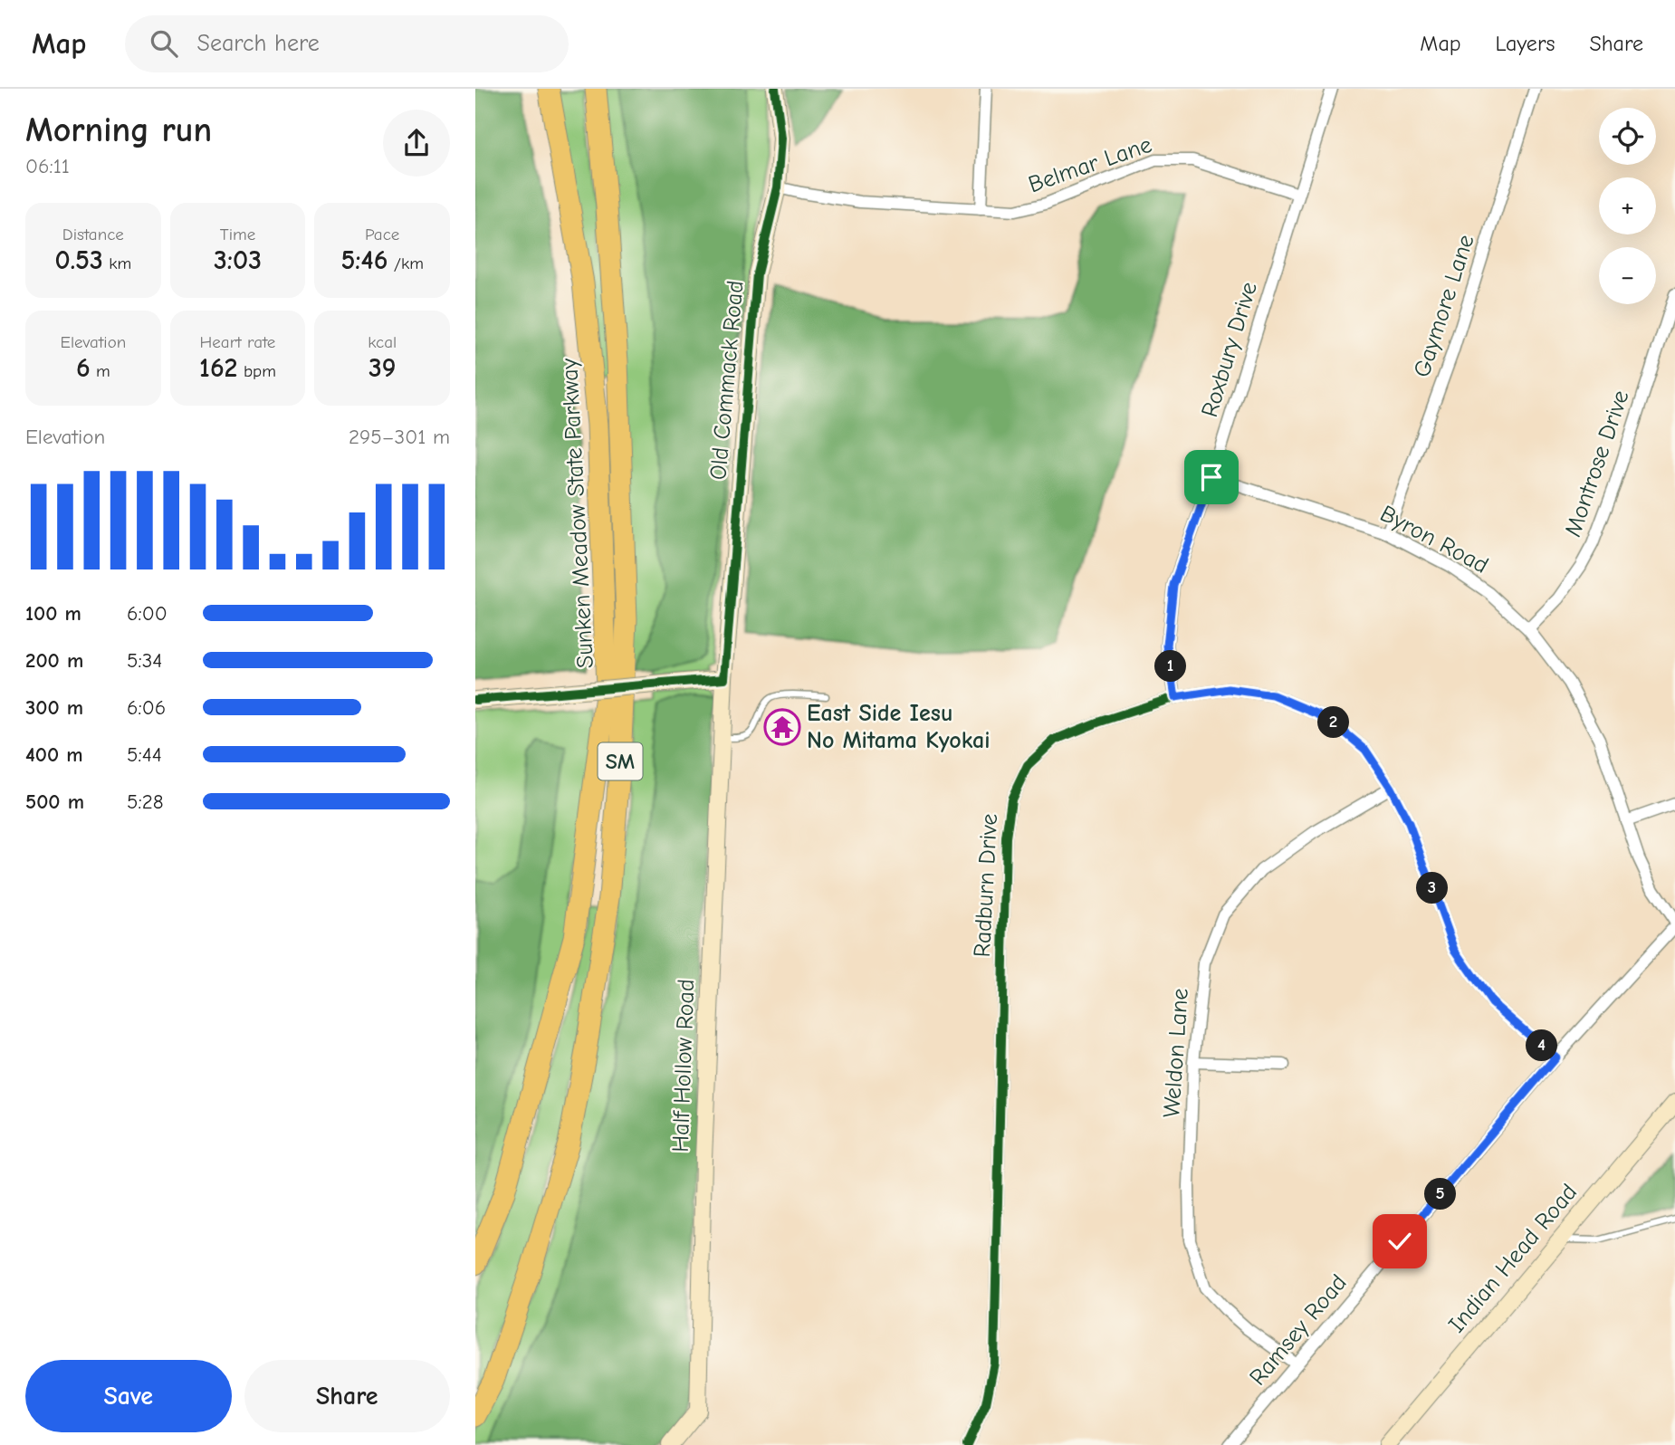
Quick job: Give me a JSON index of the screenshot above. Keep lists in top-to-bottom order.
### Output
{
  "streets": {
    "highway": ["Sunken Meadow State Parkway", "SM"],
    "street": [
      "Belmar Lane",
      "Gaymore Lane",
      "Roxbury Drive",
      "Old Commack Road",
      "Montrose Drive",
      "Byron Road",
      "Radburn Drive",
      "Weldon Lane",
      "Half Hollow Road",
      "Indian Head Road",
      "Ramsey Road"
    ]
  },
  "crossings": [
    ["Belmar Lane", "Roxbury Drive"],
    ["Belmar Lane", "Old Commack Road"],
    ["Gaymore Lane", "Byron Road"],
    ["Roxbury Drive", "Byron Road"],
    ["Roxbury Drive", "Radburn Drive"],
    ["Old Commack Road", "Half Hollow Road"],
    ["Montrose Drive", "Byron Road"],
    ["Radburn Drive", "Weldon Lane"],
    ["Radburn Drive", "Ramsey Road"],
    ["Weldon Lane", "Ramsey Road"]
  ],
  "places": {
    "temple": ["East Side Iesu No Mitama Kyokai"]
  },
  "page": {
    "header": "Map",
    "search": "Search here",
    "nav": ["Map", "Layers", "Share"],
    "heading": ["Morning run", "06:11"],
    "map_buttons": ["+", "−"],
    "stats": [
      ["Distance", "0.53 km"],
      ["Time", "3:03"],
      ["Pace", "5:46 /km"],
      ["Elevation", "6 m"],
      ["Heart rate", "162 bpm"],
      ["kcal", "39"]
    ],
    "chart": ["Elevation", "295–301 m"],
    "list": [
      {
        "name": "100 m",
        "note": "6:00"
      },
      {
        "name": "200 m",
        "note": "5:34"
      },
      {
        "name": "300 m",
        "note": "6:06"
      },
      {
        "name": "400 m",
        "note": "5:44"
      },
      {
        "name": "500 m",
        "note": "5:28"
      }
    ],
    "pins": [
      "1",
      "2",
      "3",
      "4",
      "5"
    ],
    "buttons": ["Save", "Share"]
  }
}
